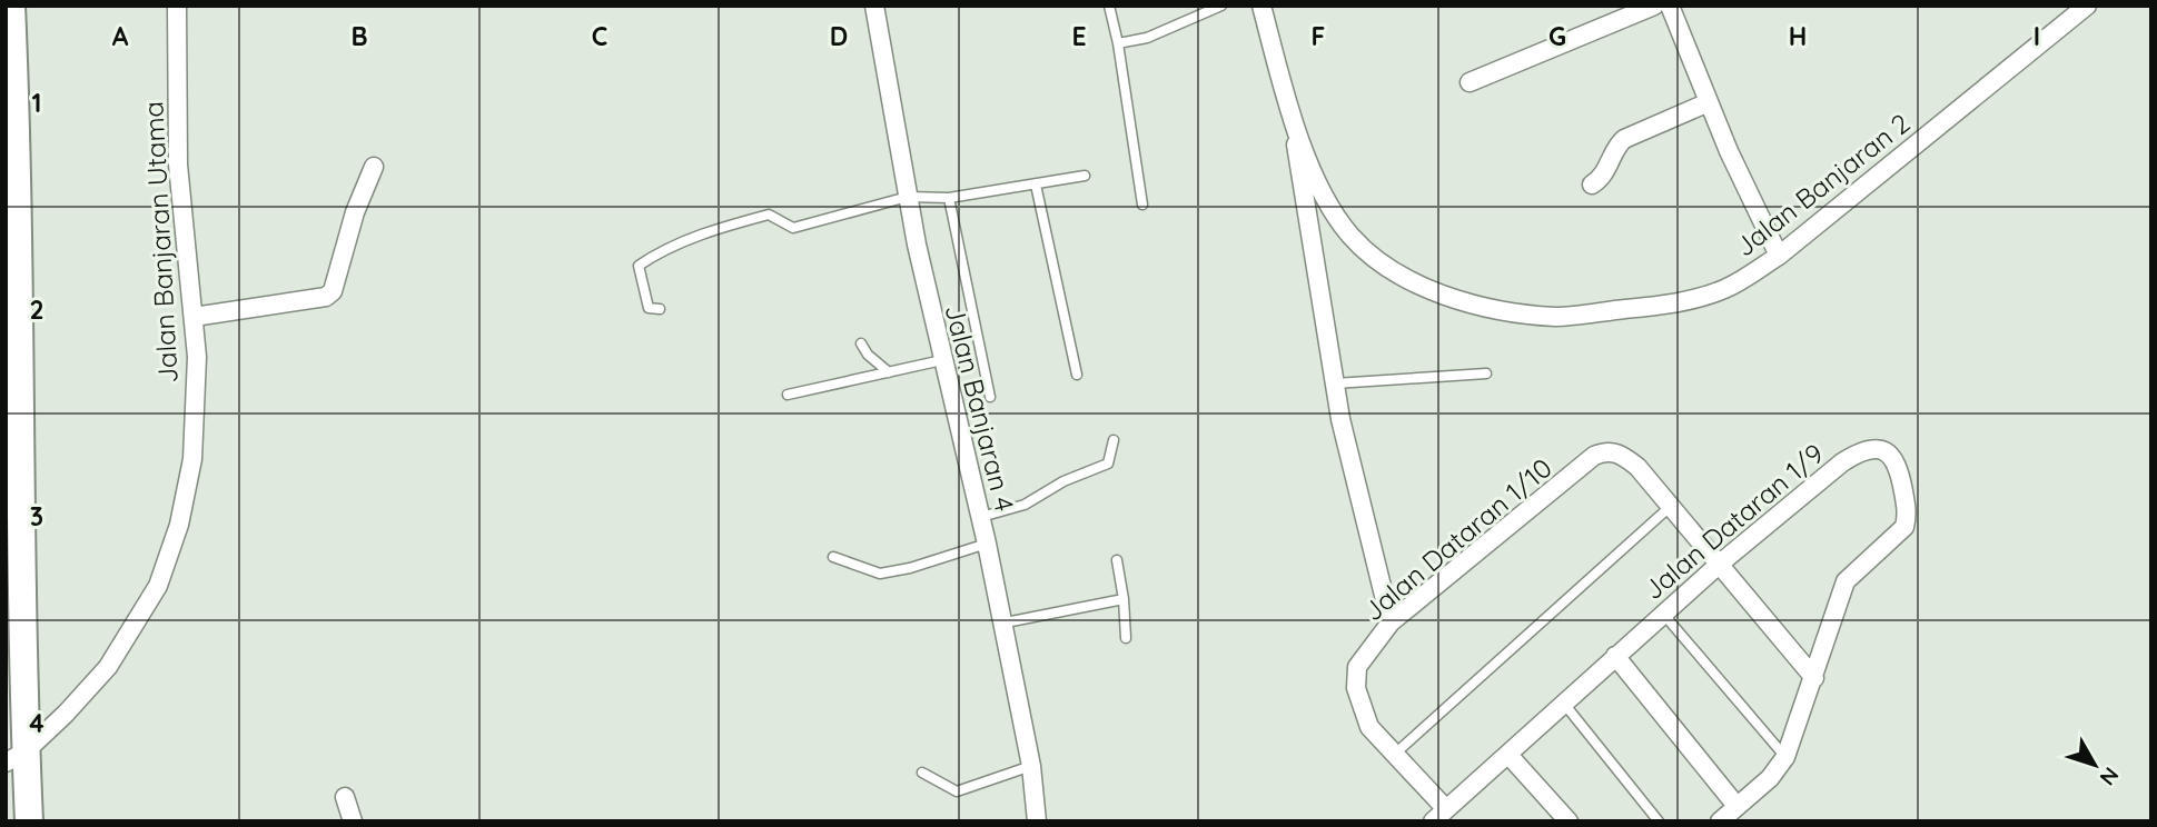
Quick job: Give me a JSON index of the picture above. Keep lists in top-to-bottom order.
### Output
{
  "streets": {
    "street": [
      "Jalan Banjaran 2",
      "Jalan Banjaran Utama",
      "Jalan Banjaran 4",
      "Jalan Dataran 1/9",
      "Jalan Dataran 1/10"
    ]
  },
  "crossings": [
    ["Jalan Dataran 1/9", "Jalan Dataran 1/10"]
  ],
  "north": "bottom right",
  "grid": {
    "columns": [
      "A",
      "B",
      "C",
      "D",
      "E",
      "F",
      "G",
      "H",
      "I"
    ],
    "rows": [
      "1",
      "2",
      "3",
      "4"
    ]
  }
}
